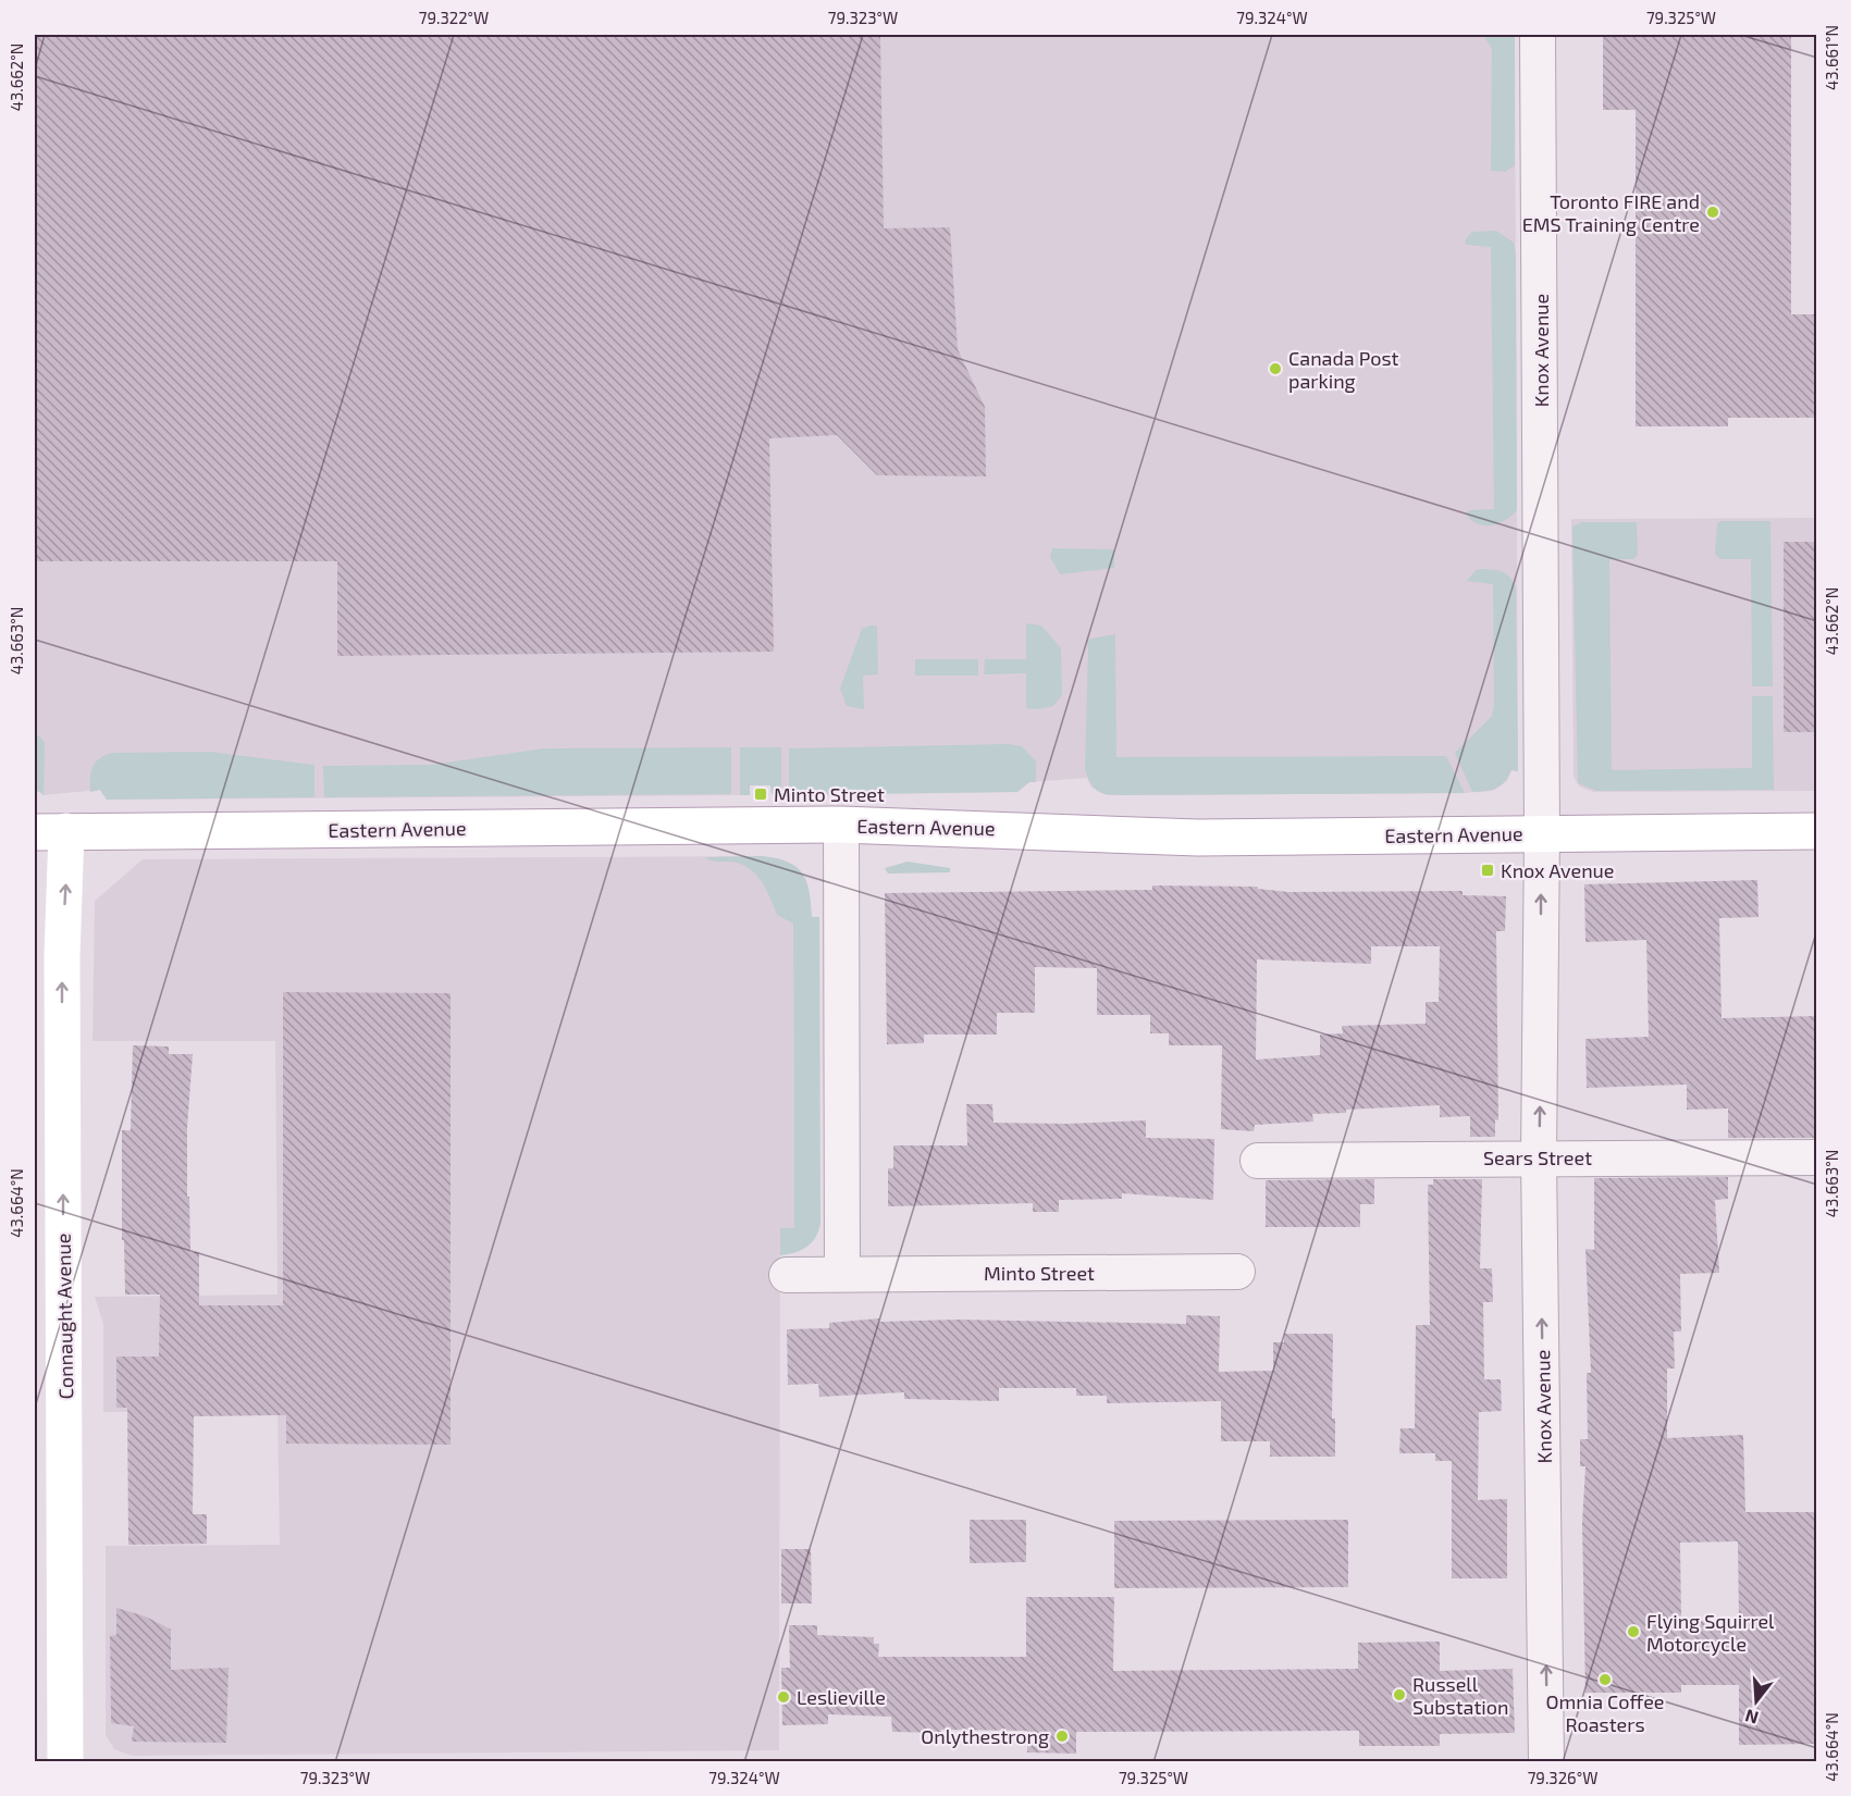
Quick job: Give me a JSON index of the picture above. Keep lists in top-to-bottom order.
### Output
{
  "streets": {
    "main road": ["Eastern Avenue", "Connaught Avenue"],
    "street": ["Knox Avenue", "Sears Street", "Minto Street"]
  },
  "crossings": [
    ["Knox Avenue", "Eastern Avenue"],
    ["Knox Avenue", "Sears Street"],
    ["Eastern Avenue", "Connaught Avenue"]
  ],
  "one_way": ["Knox Avenue", "Connaught Avenue"],
  "places": {
    "other": [
      "Toronto FIRE and EMS Training Centre",
      "Canada Post parking",
      "Flying Squirrel Motorcycle",
      "Omnia Coffee Roasters",
      "Russell Substation",
      "Leslieville",
      "Onlythestrong"
    ],
    "transit": ["Minto Street", "Knox Avenue"]
  },
  "north": "bottom",
  "coordinates": [
    "79.322°W",
    "79.323°W",
    "79.324°W",
    "79.325°W",
    "43.661°N",
    "43.662°N",
    "43.663°N",
    "43.664°N",
    "79.326°W"
  ]
}
